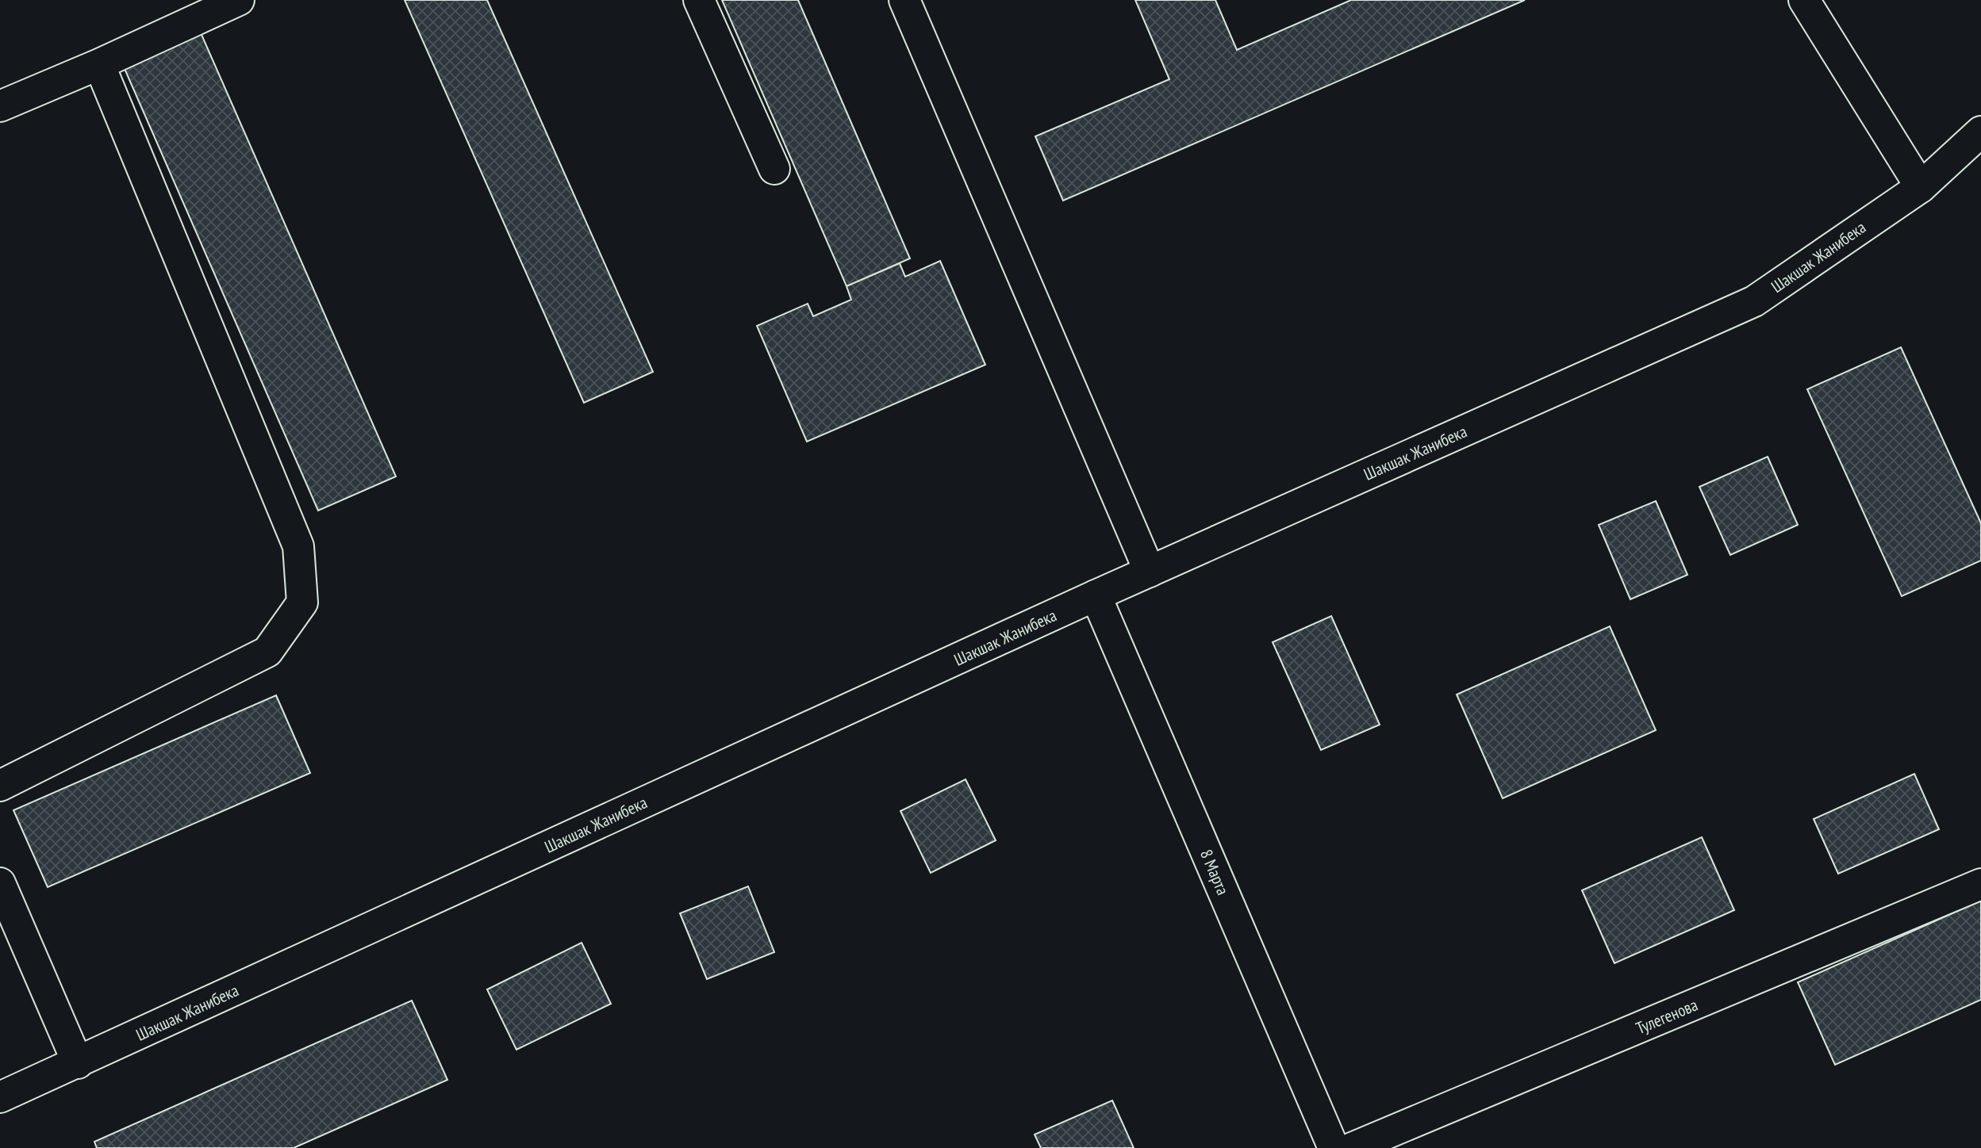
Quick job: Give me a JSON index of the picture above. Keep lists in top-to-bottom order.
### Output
{
  "streets": {
    "main road": ["Шакшак Жанибека", "8 Марта", "Тулегенова"]
  },
  "crossings": [
    ["Шакшак Жанибека", "8 Марта"]
  ]
}
